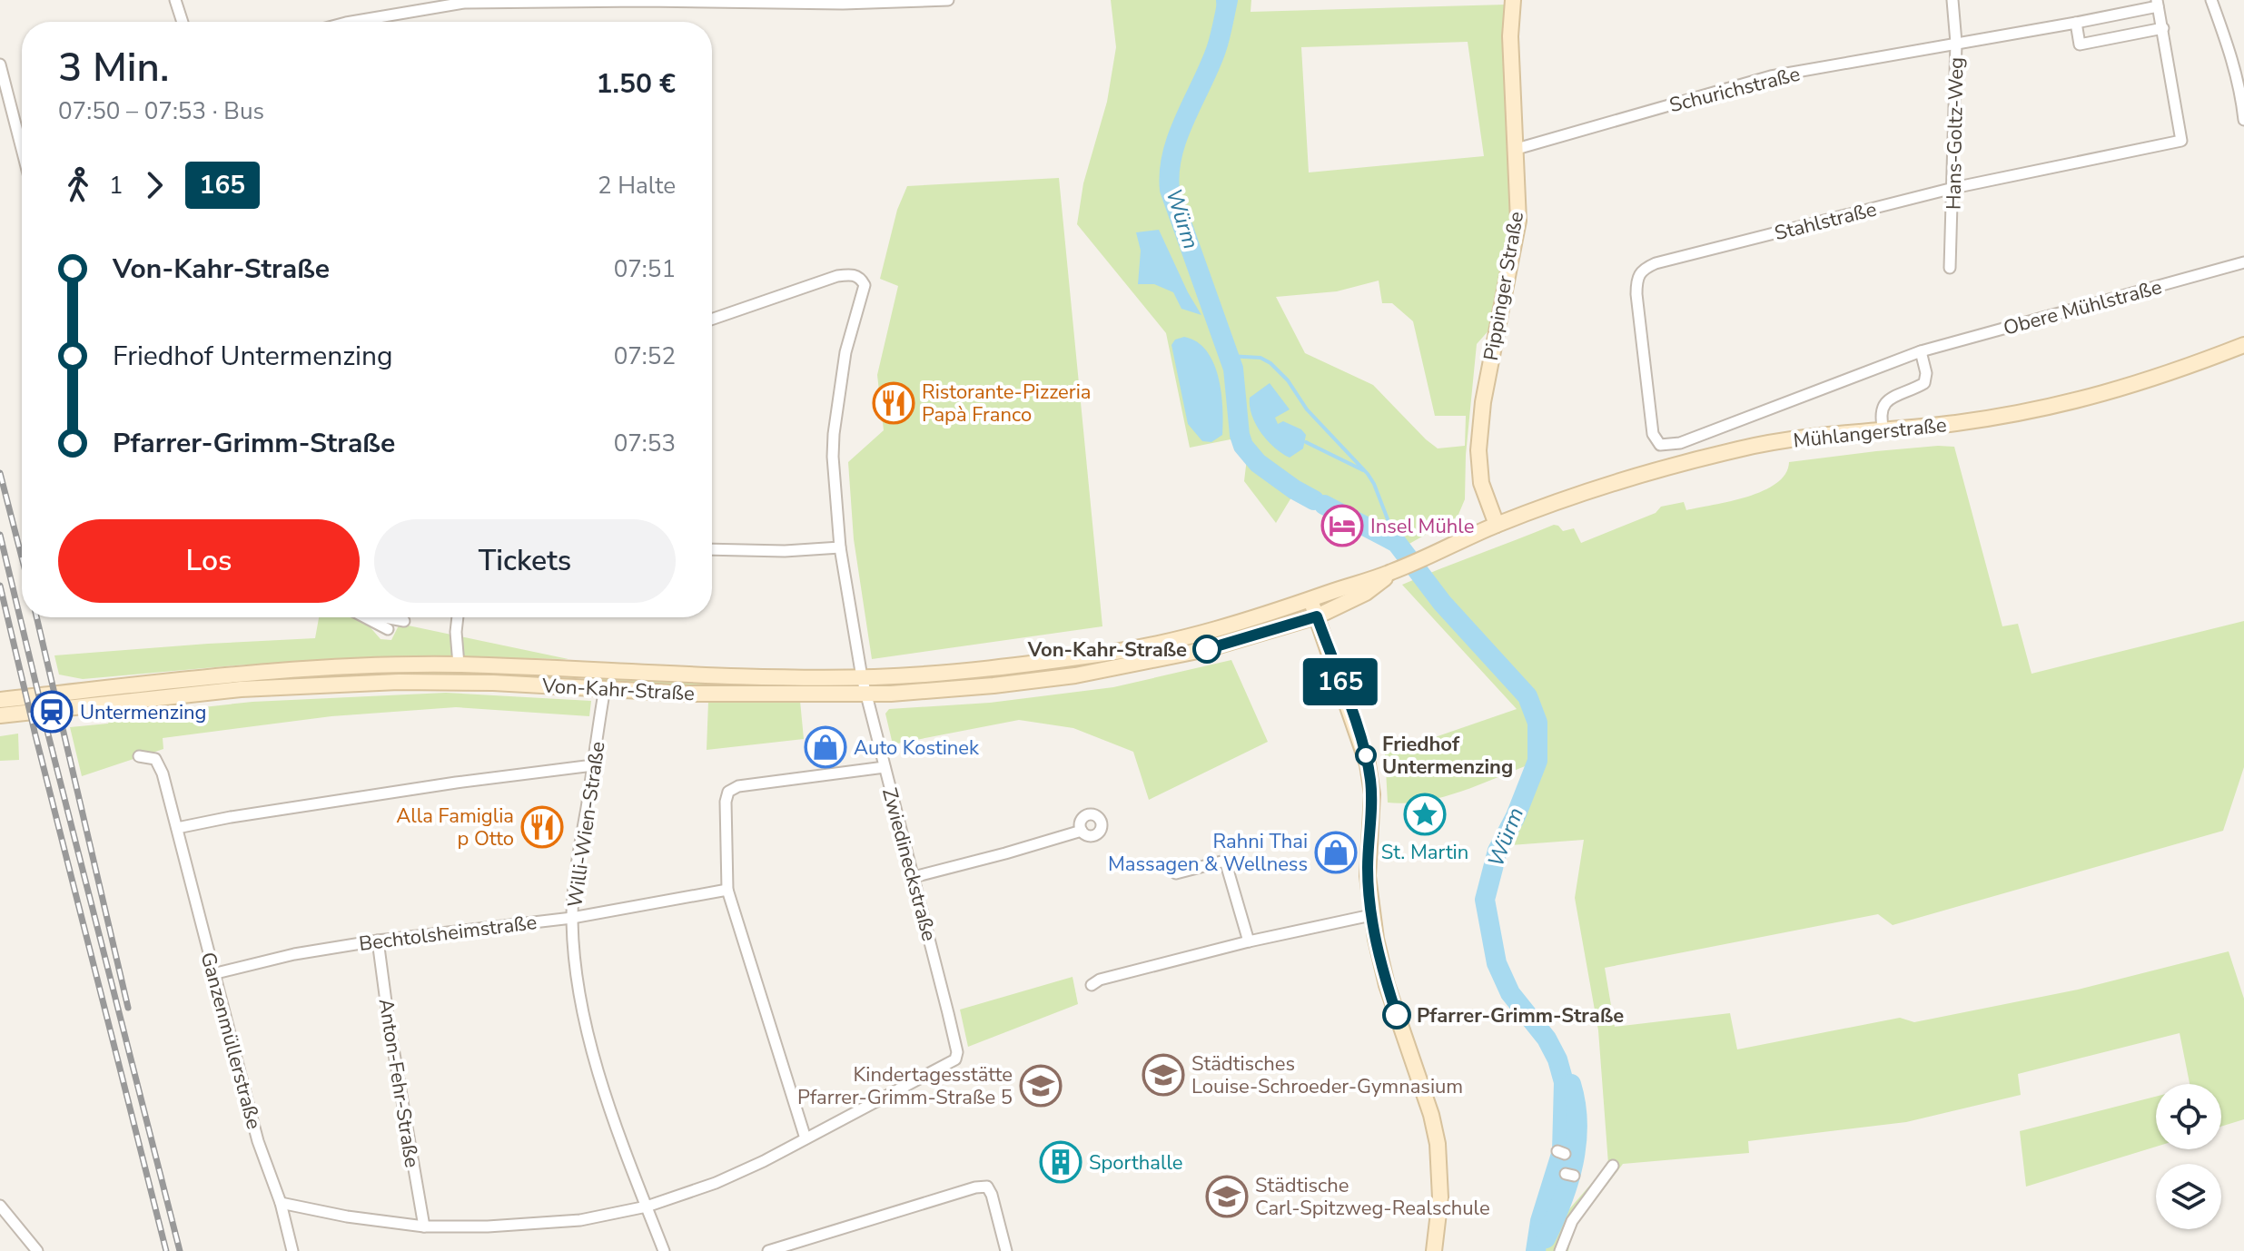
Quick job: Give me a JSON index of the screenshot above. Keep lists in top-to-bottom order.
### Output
{
  "streets": {
    "main road": ["Pippinger Straße", "Mühlangerstraße", "Von-Kahr-Straße"],
    "street": [
      "Schurichstraße",
      "Hans-Goltz-Weg",
      "Stahlstraße",
      "Obere Mühlstraße",
      "Willi-Wien-Straße",
      "Zwiedineckstraße",
      "Bechtolsheimstraße",
      "Ganzenmüllerstraße",
      "Anton-Fehr-Straße"
    ]
  },
  "crossings": [
    ["Schurichstraße", "Hans-Goltz-Weg"],
    ["Schurichstraße", "Pippinger Straße"],
    ["Hans-Goltz-Weg", "Stahlstraße"],
    ["Stahlstraße", "Obere Mühlstraße"],
    ["Pippinger Straße", "Mühlangerstraße"],
    ["Pippinger Straße", "Von-Kahr-Straße"],
    ["Mühlangerstraße", "Von-Kahr-Straße"],
    ["Von-Kahr-Straße", "Willi-Wien-Straße"],
    ["Von-Kahr-Straße", "Zwiedineckstraße"],
    ["Willi-Wien-Straße", "Bechtolsheimstraße"],
    ["Bechtolsheimstraße", "Ganzenmüllerstraße"],
    ["Bechtolsheimstraße", "Anton-Fehr-Straße"]
  ],
  "water": ["Würm"],
  "places": {
    "restaurant": ["Ristorante-Pizzeria Papà Franco", "Alla Famiglia p Otto"],
    "hotel": ["Insel Mühle"],
    "other": ["Von-Kahr-Straße", "Friedhof Untermenzing", "Pfarrer-Grimm-Straße"],
    "station": ["Untermenzing"],
    "shop": ["Auto Kostinek", "Rahni Thai Massagen & Wellness"],
    "place": ["St. Martin"],
    "school or university": ["Städtisches Louise-Schroeder-Gymnasium", "Kindertagesstätte Pfarrer-Grimm-Straße 5", "Städtische Carl-Spitzweg-Realschule"],
    "building": ["Sporthalle"]
  },
  "lines": ["bus line 165"],
  "page": {
    "on_map": "165",
    "heading": ["3 Min.", "07:50 – 07:53 · Bus", "1.50 €"],
    "legs": ["1", "165", "2 Halte"],
    "list": [
      {
        "name": "Von-Kahr-Straße",
        "value": "07:51"
      },
      {
        "name": "Friedhof Untermenzing",
        "value": "07:52"
      },
      {
        "name": "Pfarrer-Grimm-Straße",
        "value": "07:53"
      }
    ],
    "buttons": ["Los", "Tickets"]
  }
}
